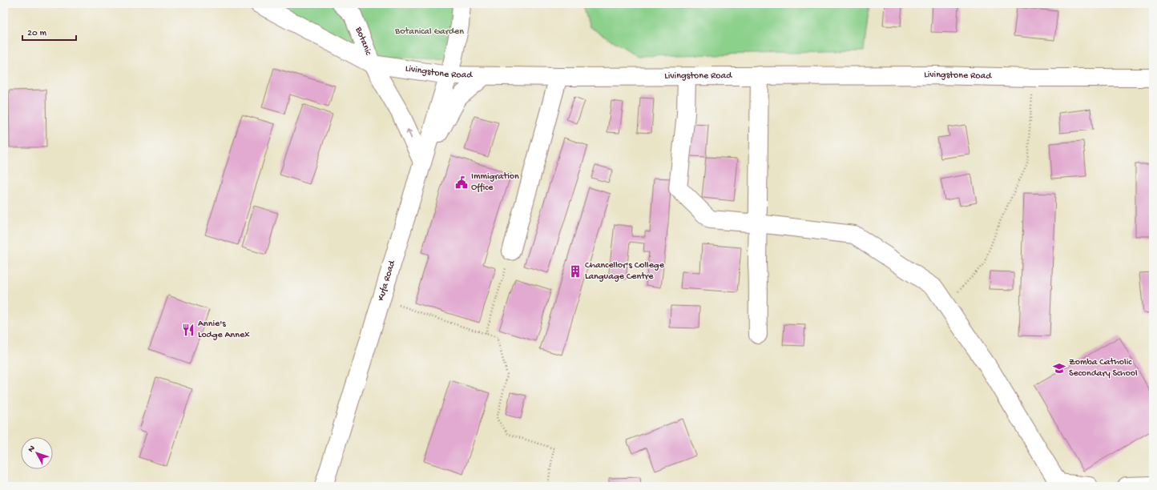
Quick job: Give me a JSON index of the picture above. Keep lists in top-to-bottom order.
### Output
{
  "streets": {
    "street": ["Botanic", "Livingstone Road", "Kufa Road"]
  },
  "crossings": [
    ["Botanic", "Livingstone Road"],
    ["Botanic", "Kufa Road"],
    ["Livingstone Road", "Kufa Road"]
  ],
  "one_way": ["Botanic"],
  "parks": ["Botanical Garden"],
  "places": {
    "public building": ["Immigration Office"],
    "building": ["Chancellor's College Language Centre"],
    "restaurant": ["Annie's Lodge Annex"],
    "school or university": ["Zomba Catholic Secondary School"]
  },
  "scale_bar": "20 m",
  "north": "top left"
}
